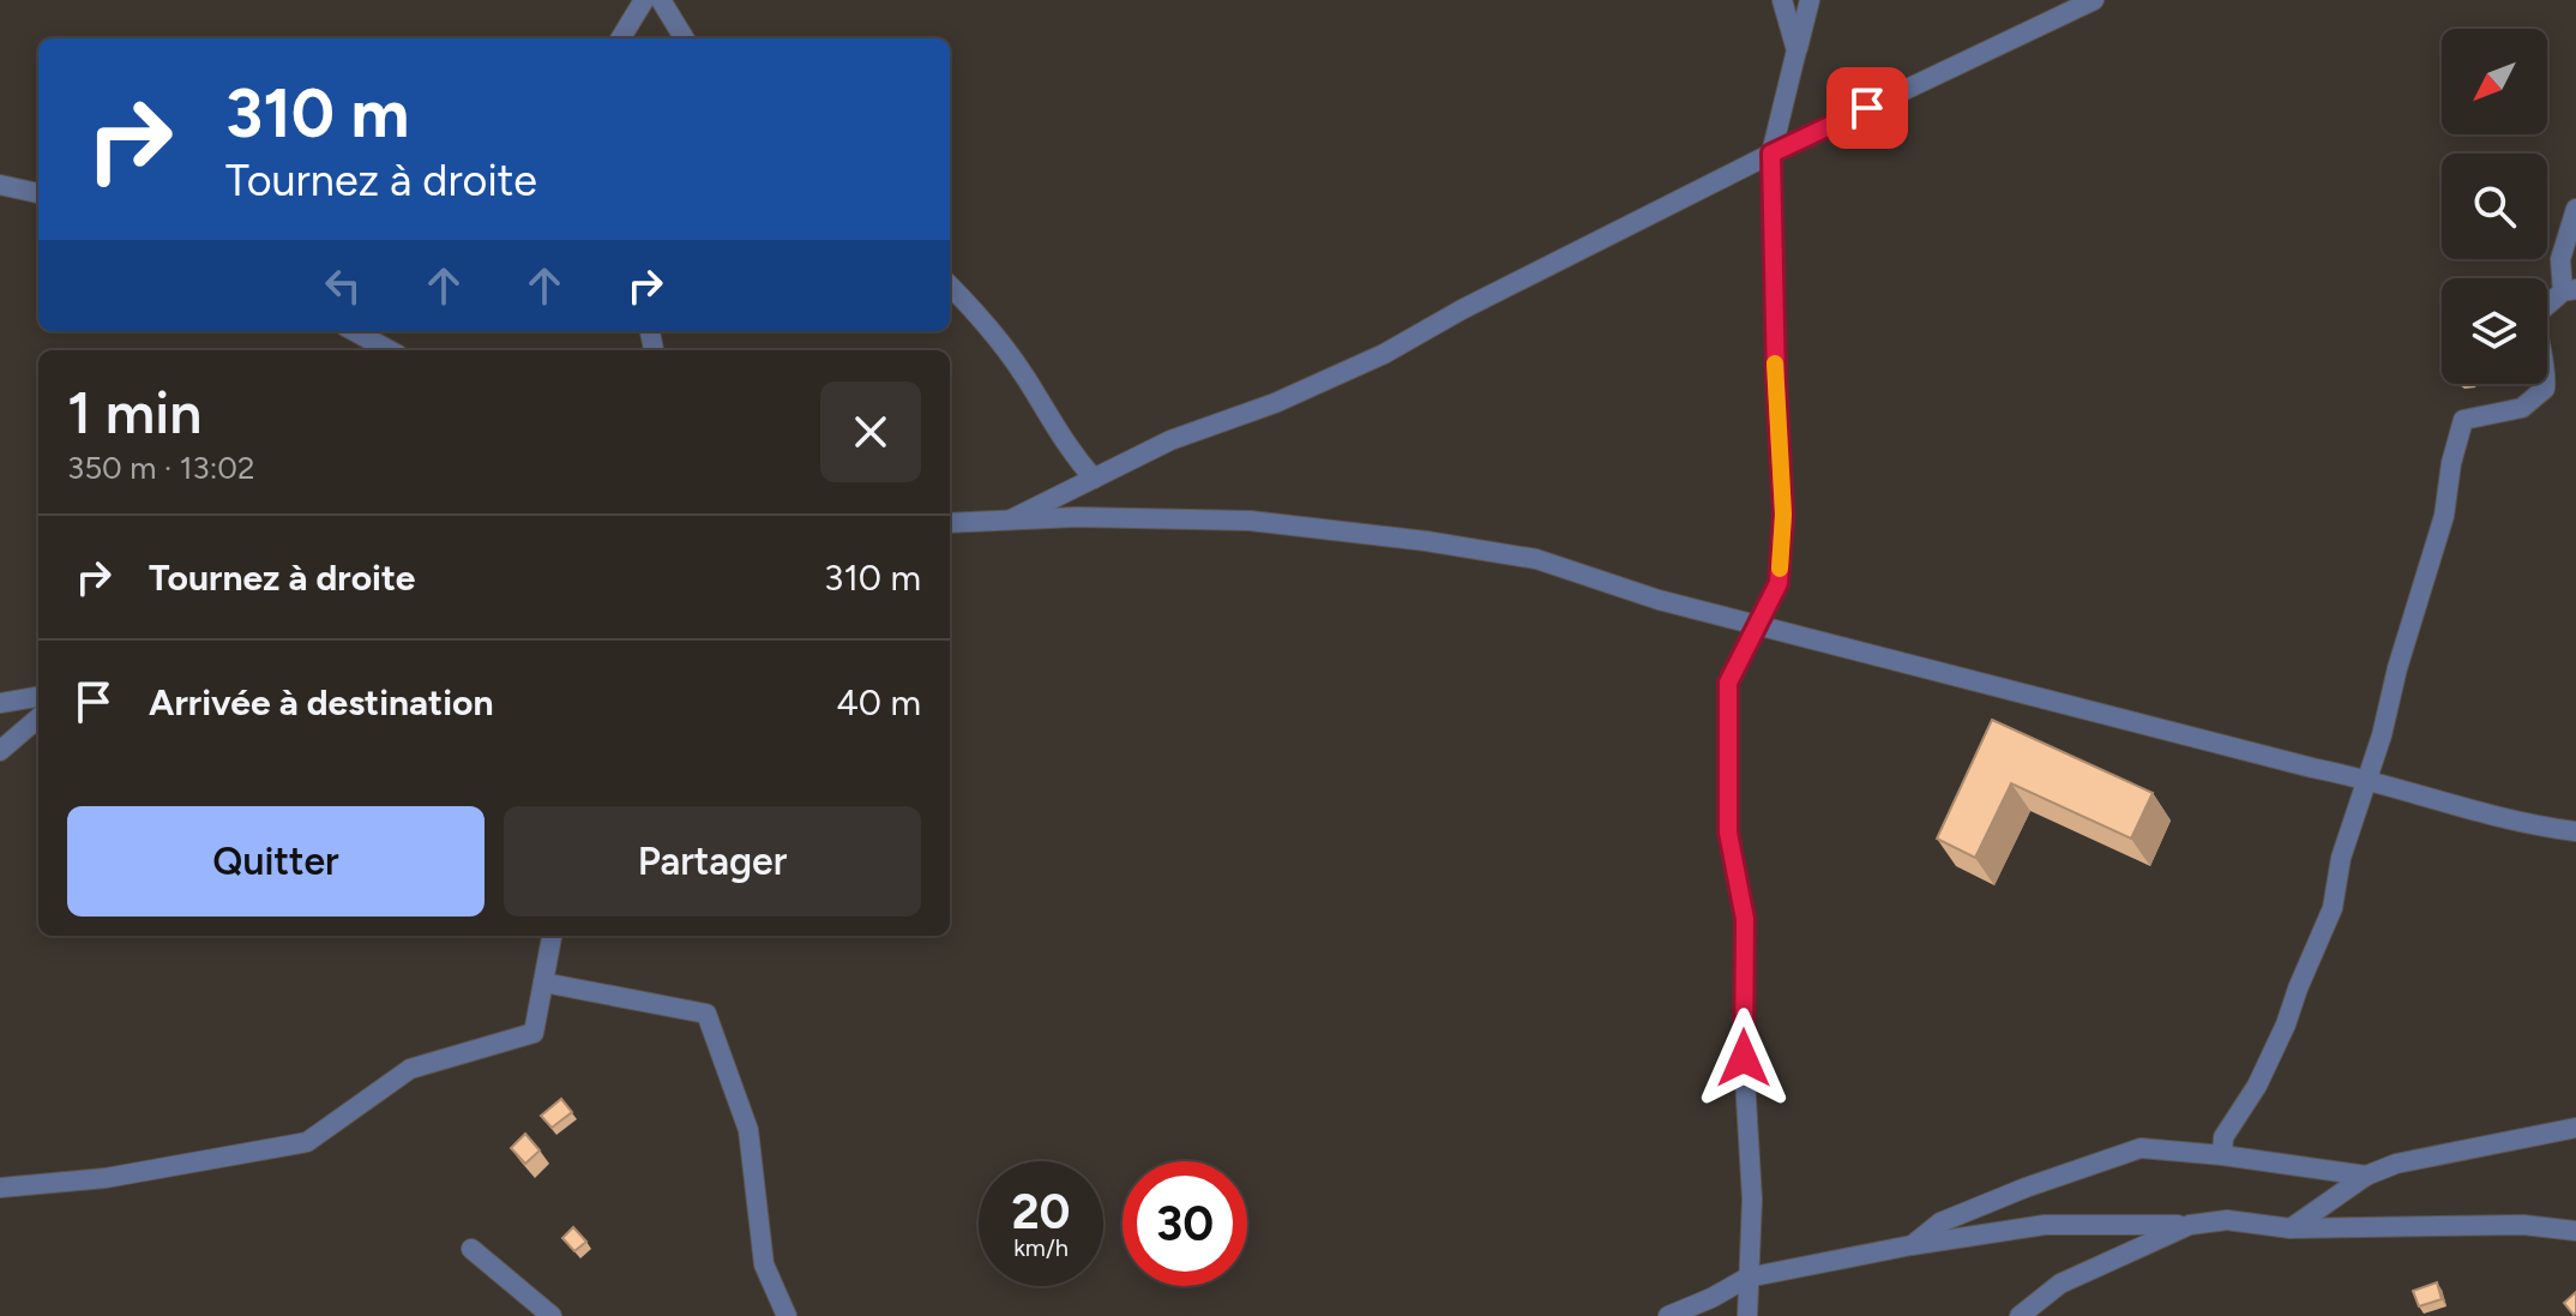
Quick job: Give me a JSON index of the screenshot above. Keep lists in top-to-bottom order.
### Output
{
  "north": "bottom left",
  "page": {
    "turn": ["310 m", "Tournez à droite"],
    "heading": ["1 min", "350 m · 13:02"],
    "list": [
      {
        "name": "Tournez à droite",
        "value": "310 m"
      },
      {
        "name": "Arrivée à destination",
        "value": "40 m"
      }
    ],
    "buttons": ["Quitter", "Partager"],
    "speed": "20 km/h",
    "limit": "30"
  }
}
